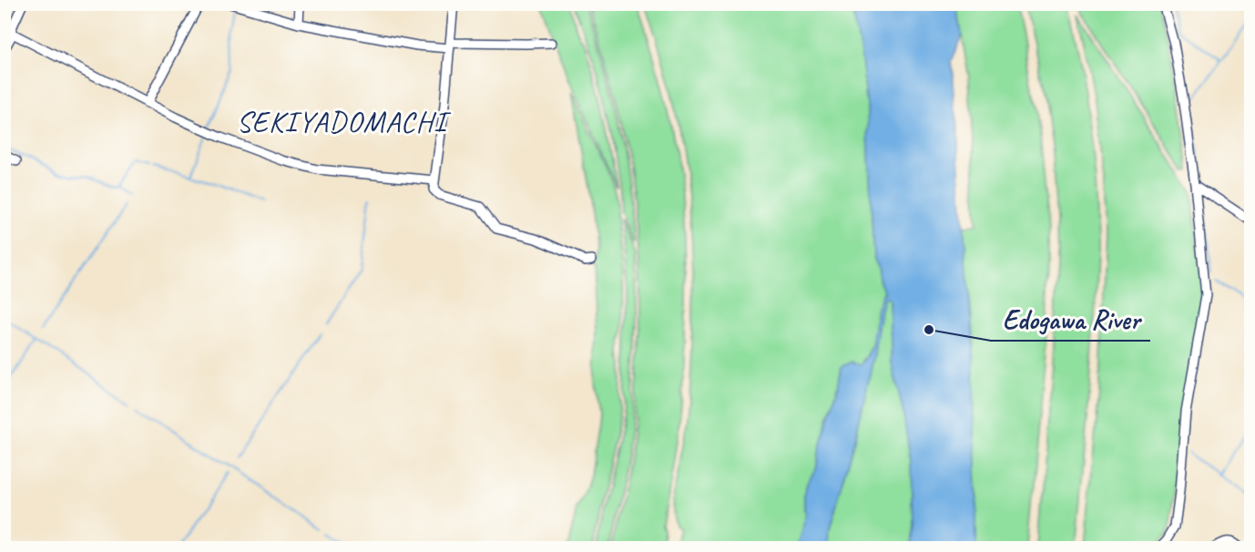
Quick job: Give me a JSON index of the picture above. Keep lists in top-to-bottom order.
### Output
{
  "districts": ["SEKIYADOMACHI"],
  "places": ["Edogawa River"]
}
